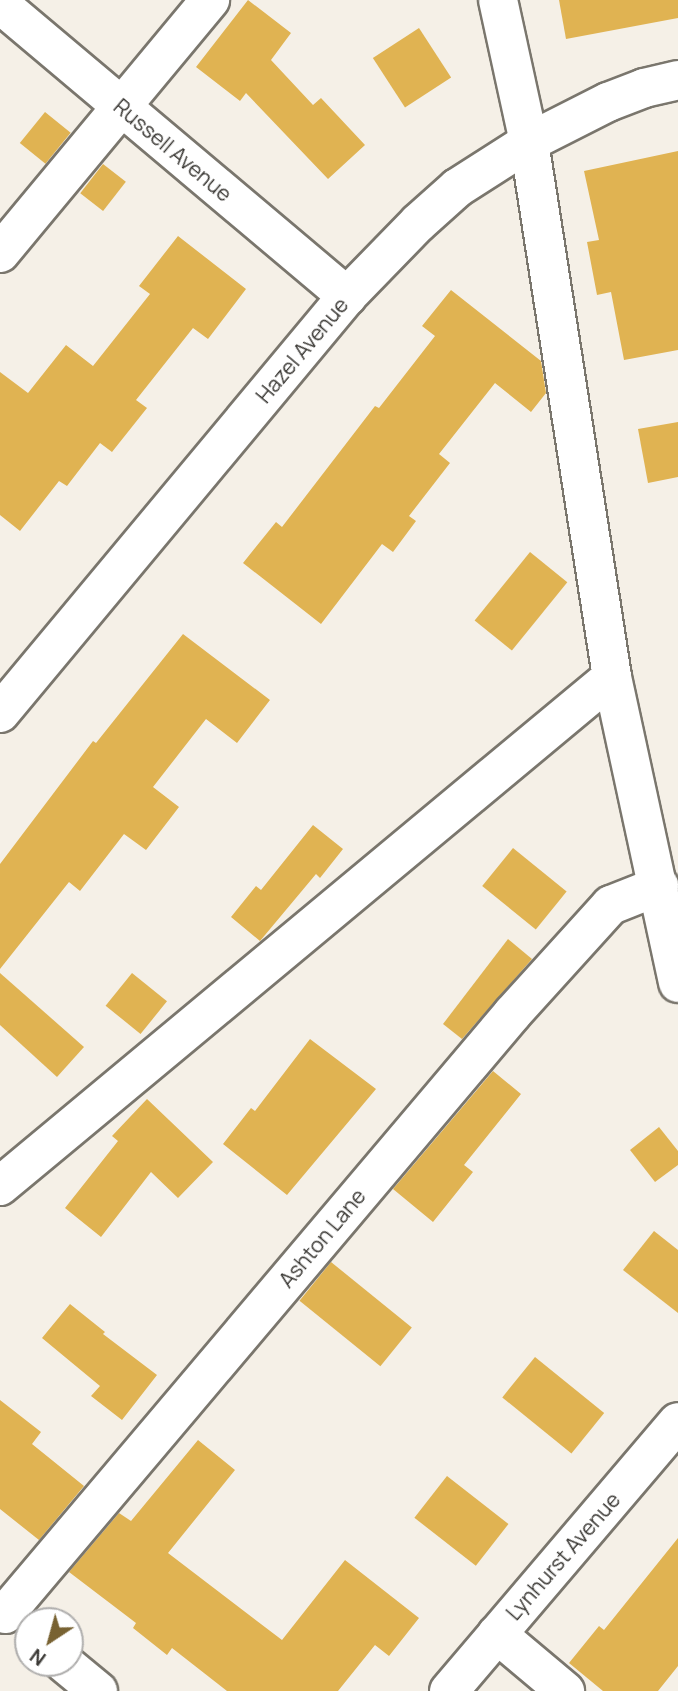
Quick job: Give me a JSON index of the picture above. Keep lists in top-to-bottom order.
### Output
{
  "streets": {
    "street": [
      "Russell Avenue",
      "Hazel Avenue",
      "Ashton Lane",
      "Lynhurst Avenue"
    ]
  },
  "crossings": [
    ["Russell Avenue", "Hazel Avenue"]
  ],
  "north": "bottom left"
}
